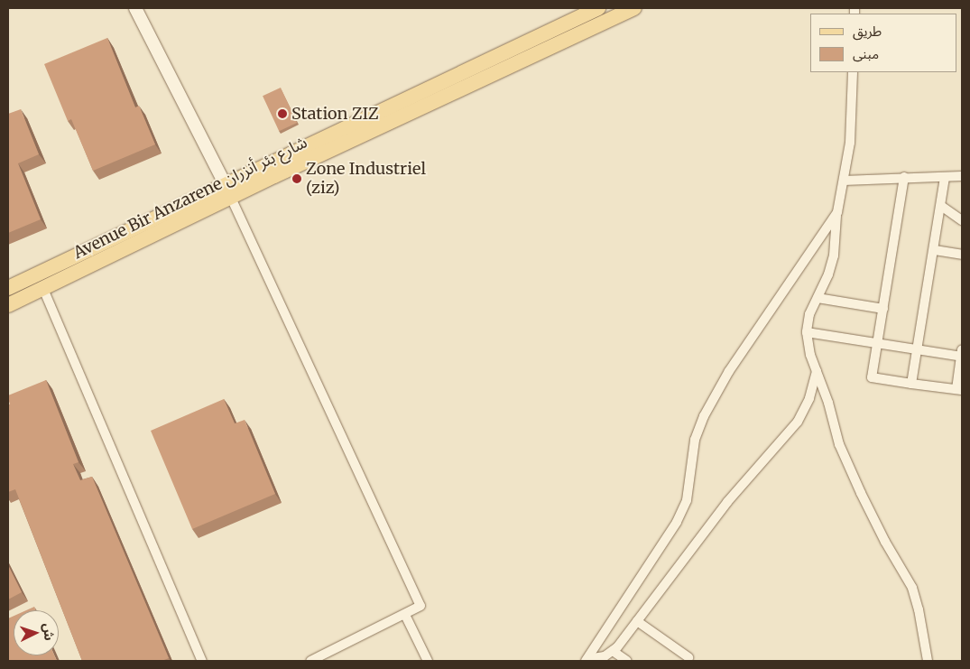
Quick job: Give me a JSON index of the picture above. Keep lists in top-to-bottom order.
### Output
{
  "streets": {
    "main road": ["Avenue Bir Anzarene شارع بئر أنزران"]
  },
  "places": ["Station ZIZ", "Zone Industriel (ziz)"],
  "legend": ["طريق", "مبنى"],
  "north": "right"
}
